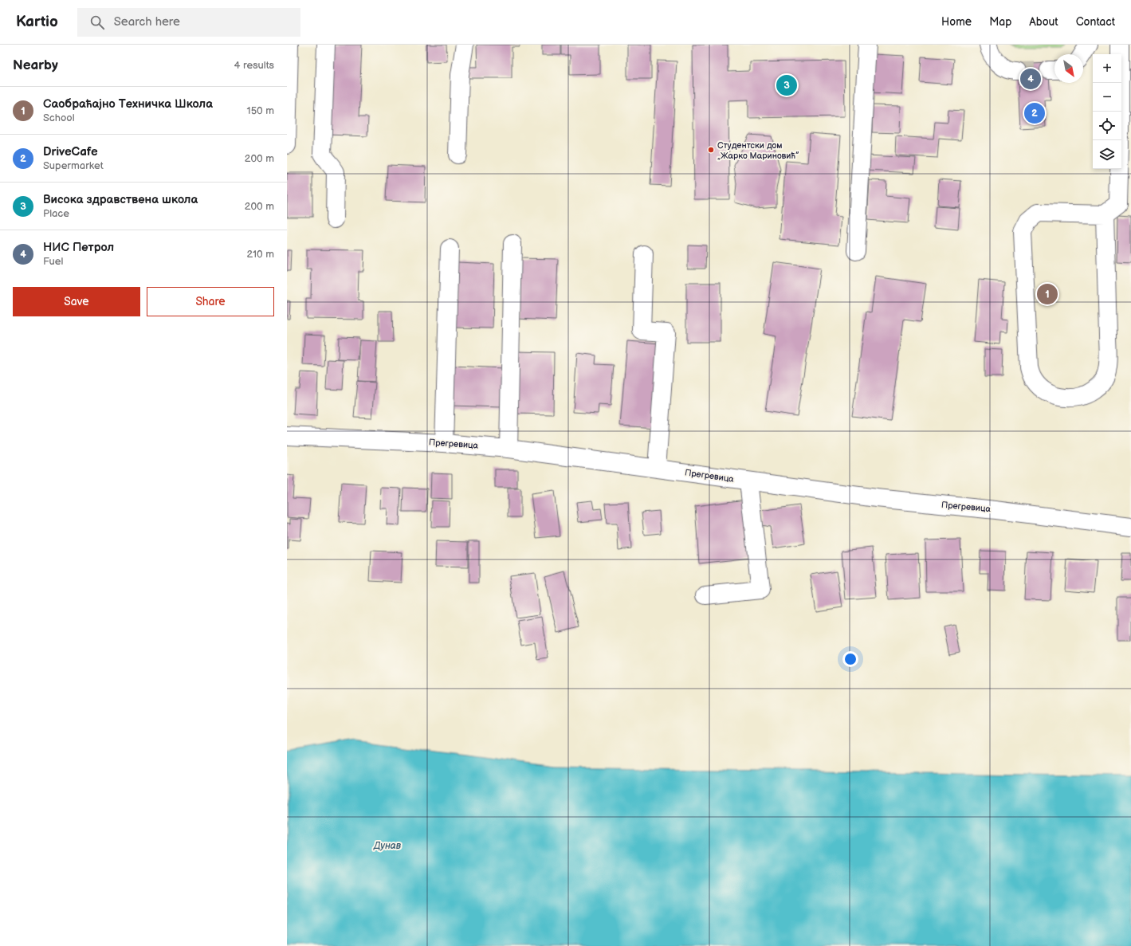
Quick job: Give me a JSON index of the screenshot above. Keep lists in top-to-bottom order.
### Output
{
  "streets": {
    "street": ["Прегревица"]
  },
  "water": ["Дунав"],
  "places": ["Студентски дом „Жарко Мариновић”"],
  "north": "bottom right",
  "page": {
    "header": "Kartio",
    "search": "Search here",
    "nav": [
      "Home",
      "Map",
      "About",
      "Contact"
    ],
    "heading": ["Nearby", "4 results"],
    "map_buttons": ["+", "−"],
    "pins": [
      "4",
      "3",
      "2",
      "1"
    ],
    "list": [
      {
        "mark": "1",
        "name": "Саобраћајно Техничка Школа",
        "note": "School",
        "value": "150 m"
      },
      {
        "mark": "2",
        "name": "DriveCafe",
        "note": "Supermarket",
        "value": "200 m"
      },
      {
        "mark": "3",
        "name": "Висока здравствена школа",
        "note": "Place",
        "value": "200 m"
      },
      {
        "mark": "4",
        "name": "НИС Петрол",
        "note": "Fuel",
        "value": "210 m"
      }
    ],
    "buttons": ["Save", "Share"]
  }
}
